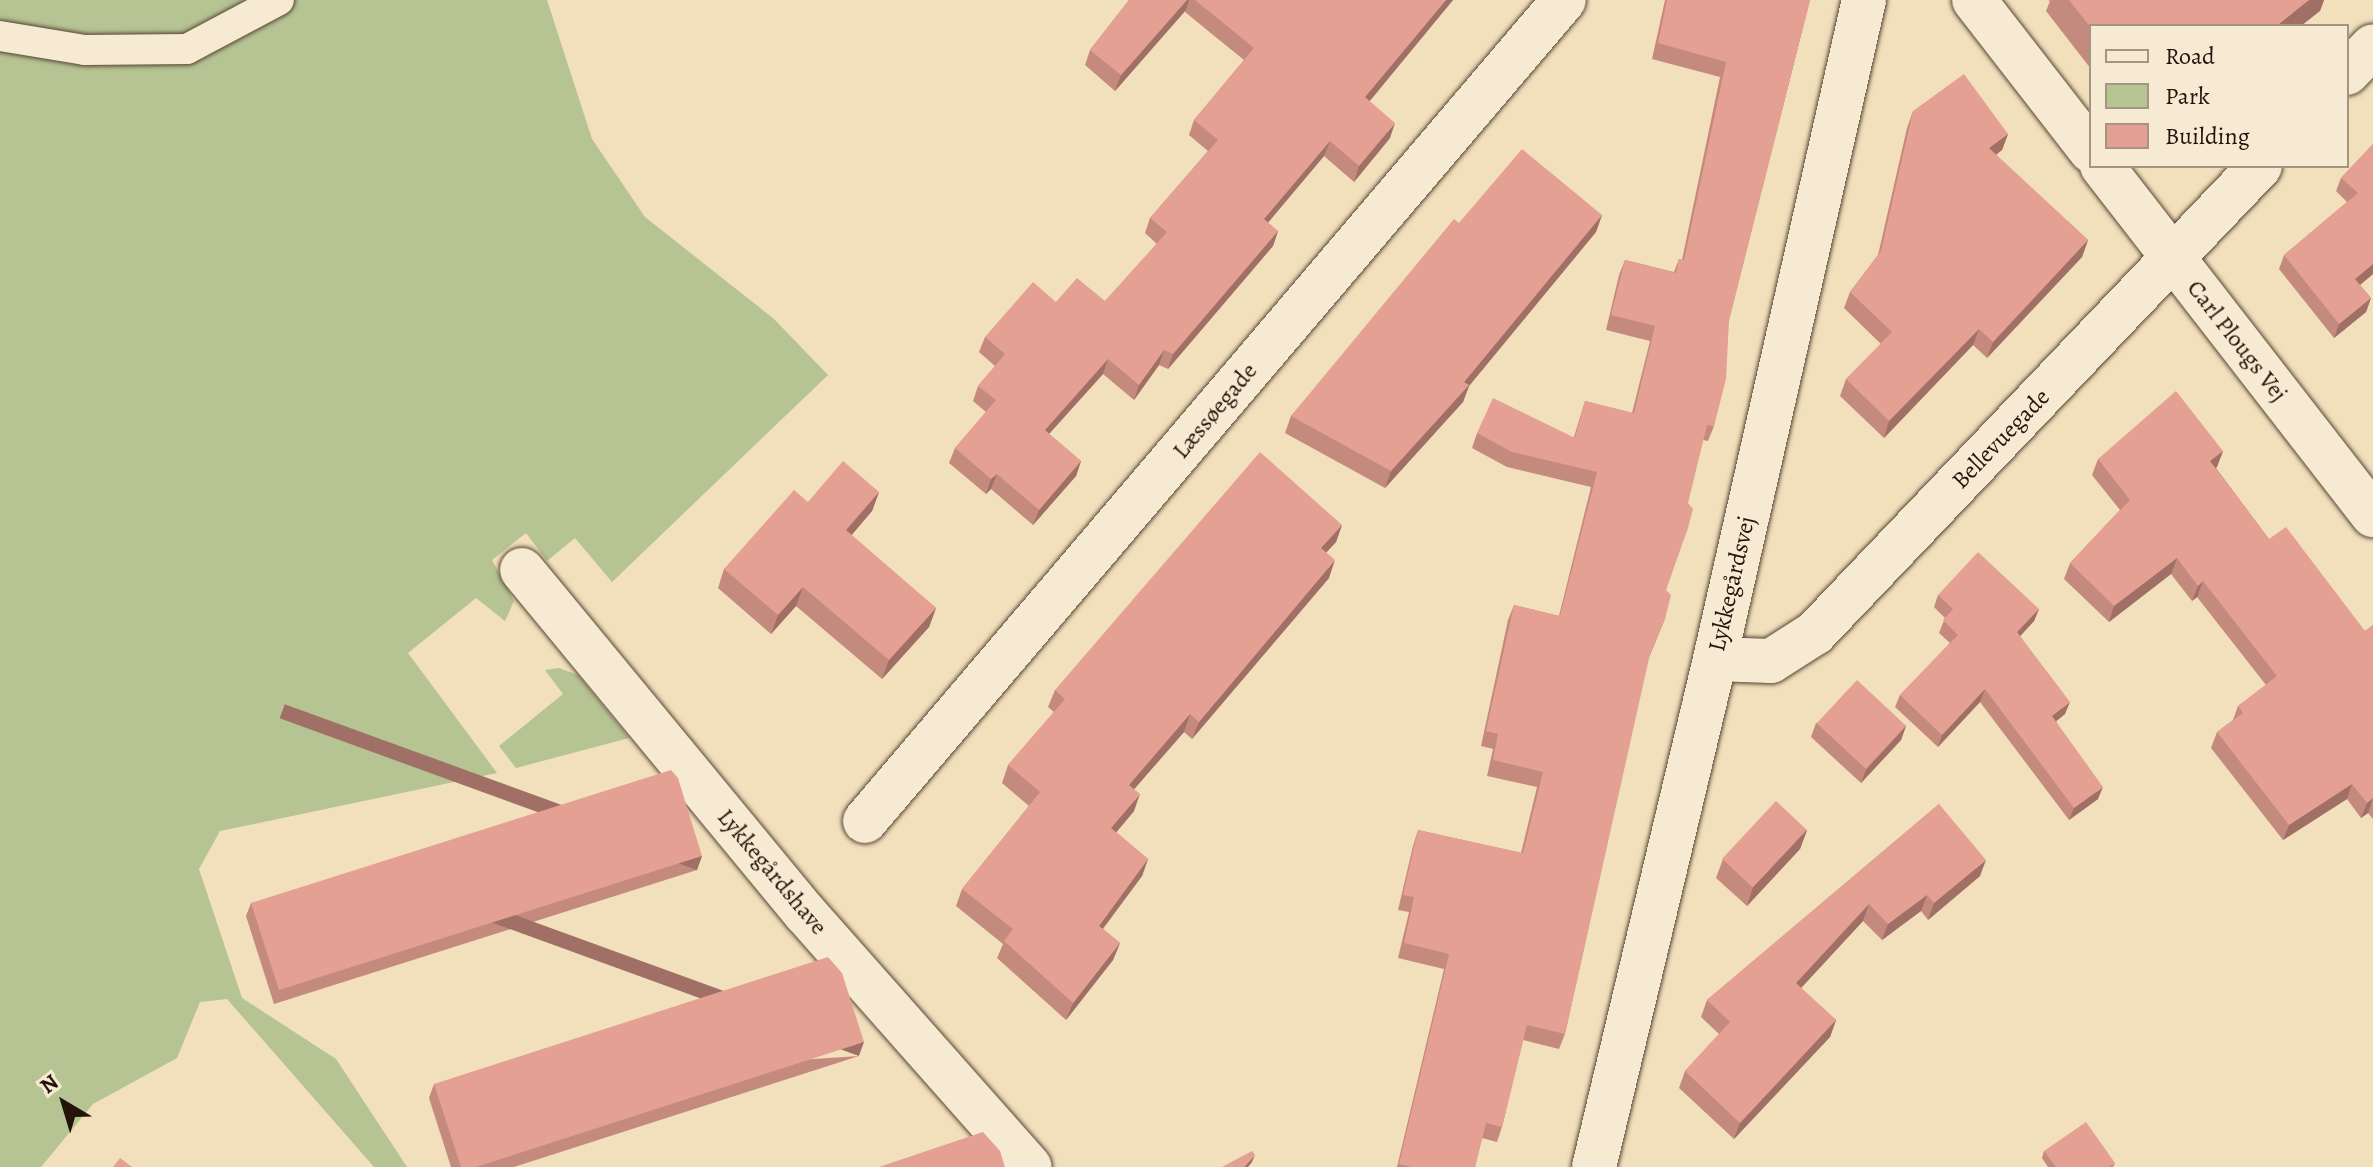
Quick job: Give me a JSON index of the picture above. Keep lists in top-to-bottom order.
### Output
{
  "streets": {
    "street": [
      "Carl Plougs Vej",
      "Læssøegade",
      "Bellevuegade",
      "Lykkegårdsvej",
      "Lykkegårdshave"
    ]
  },
  "crossings": [
    ["Carl Plougs Vej", "Bellevuegade"],
    ["Bellevuegade", "Lykkegårdsvej"]
  ],
  "legend": ["Road", "Park", "Building"],
  "north": "top left"
}
